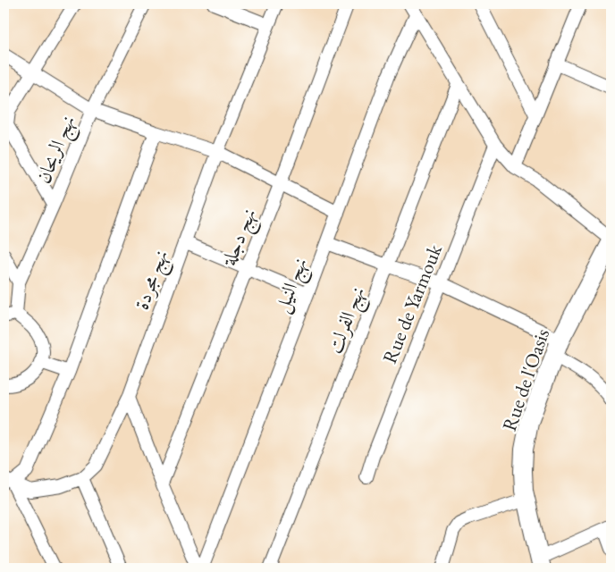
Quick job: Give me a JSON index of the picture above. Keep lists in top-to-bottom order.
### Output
{
  "streets": {
    "street": [
      "نهج الريحان",
      "نهج دجلة",
      "نهج مجردة",
      "نهج النيل",
      "Rue de Yarmouk",
      "نهج الفرلت",
      "Rue de l'Oasis"
    ]
  }
}
